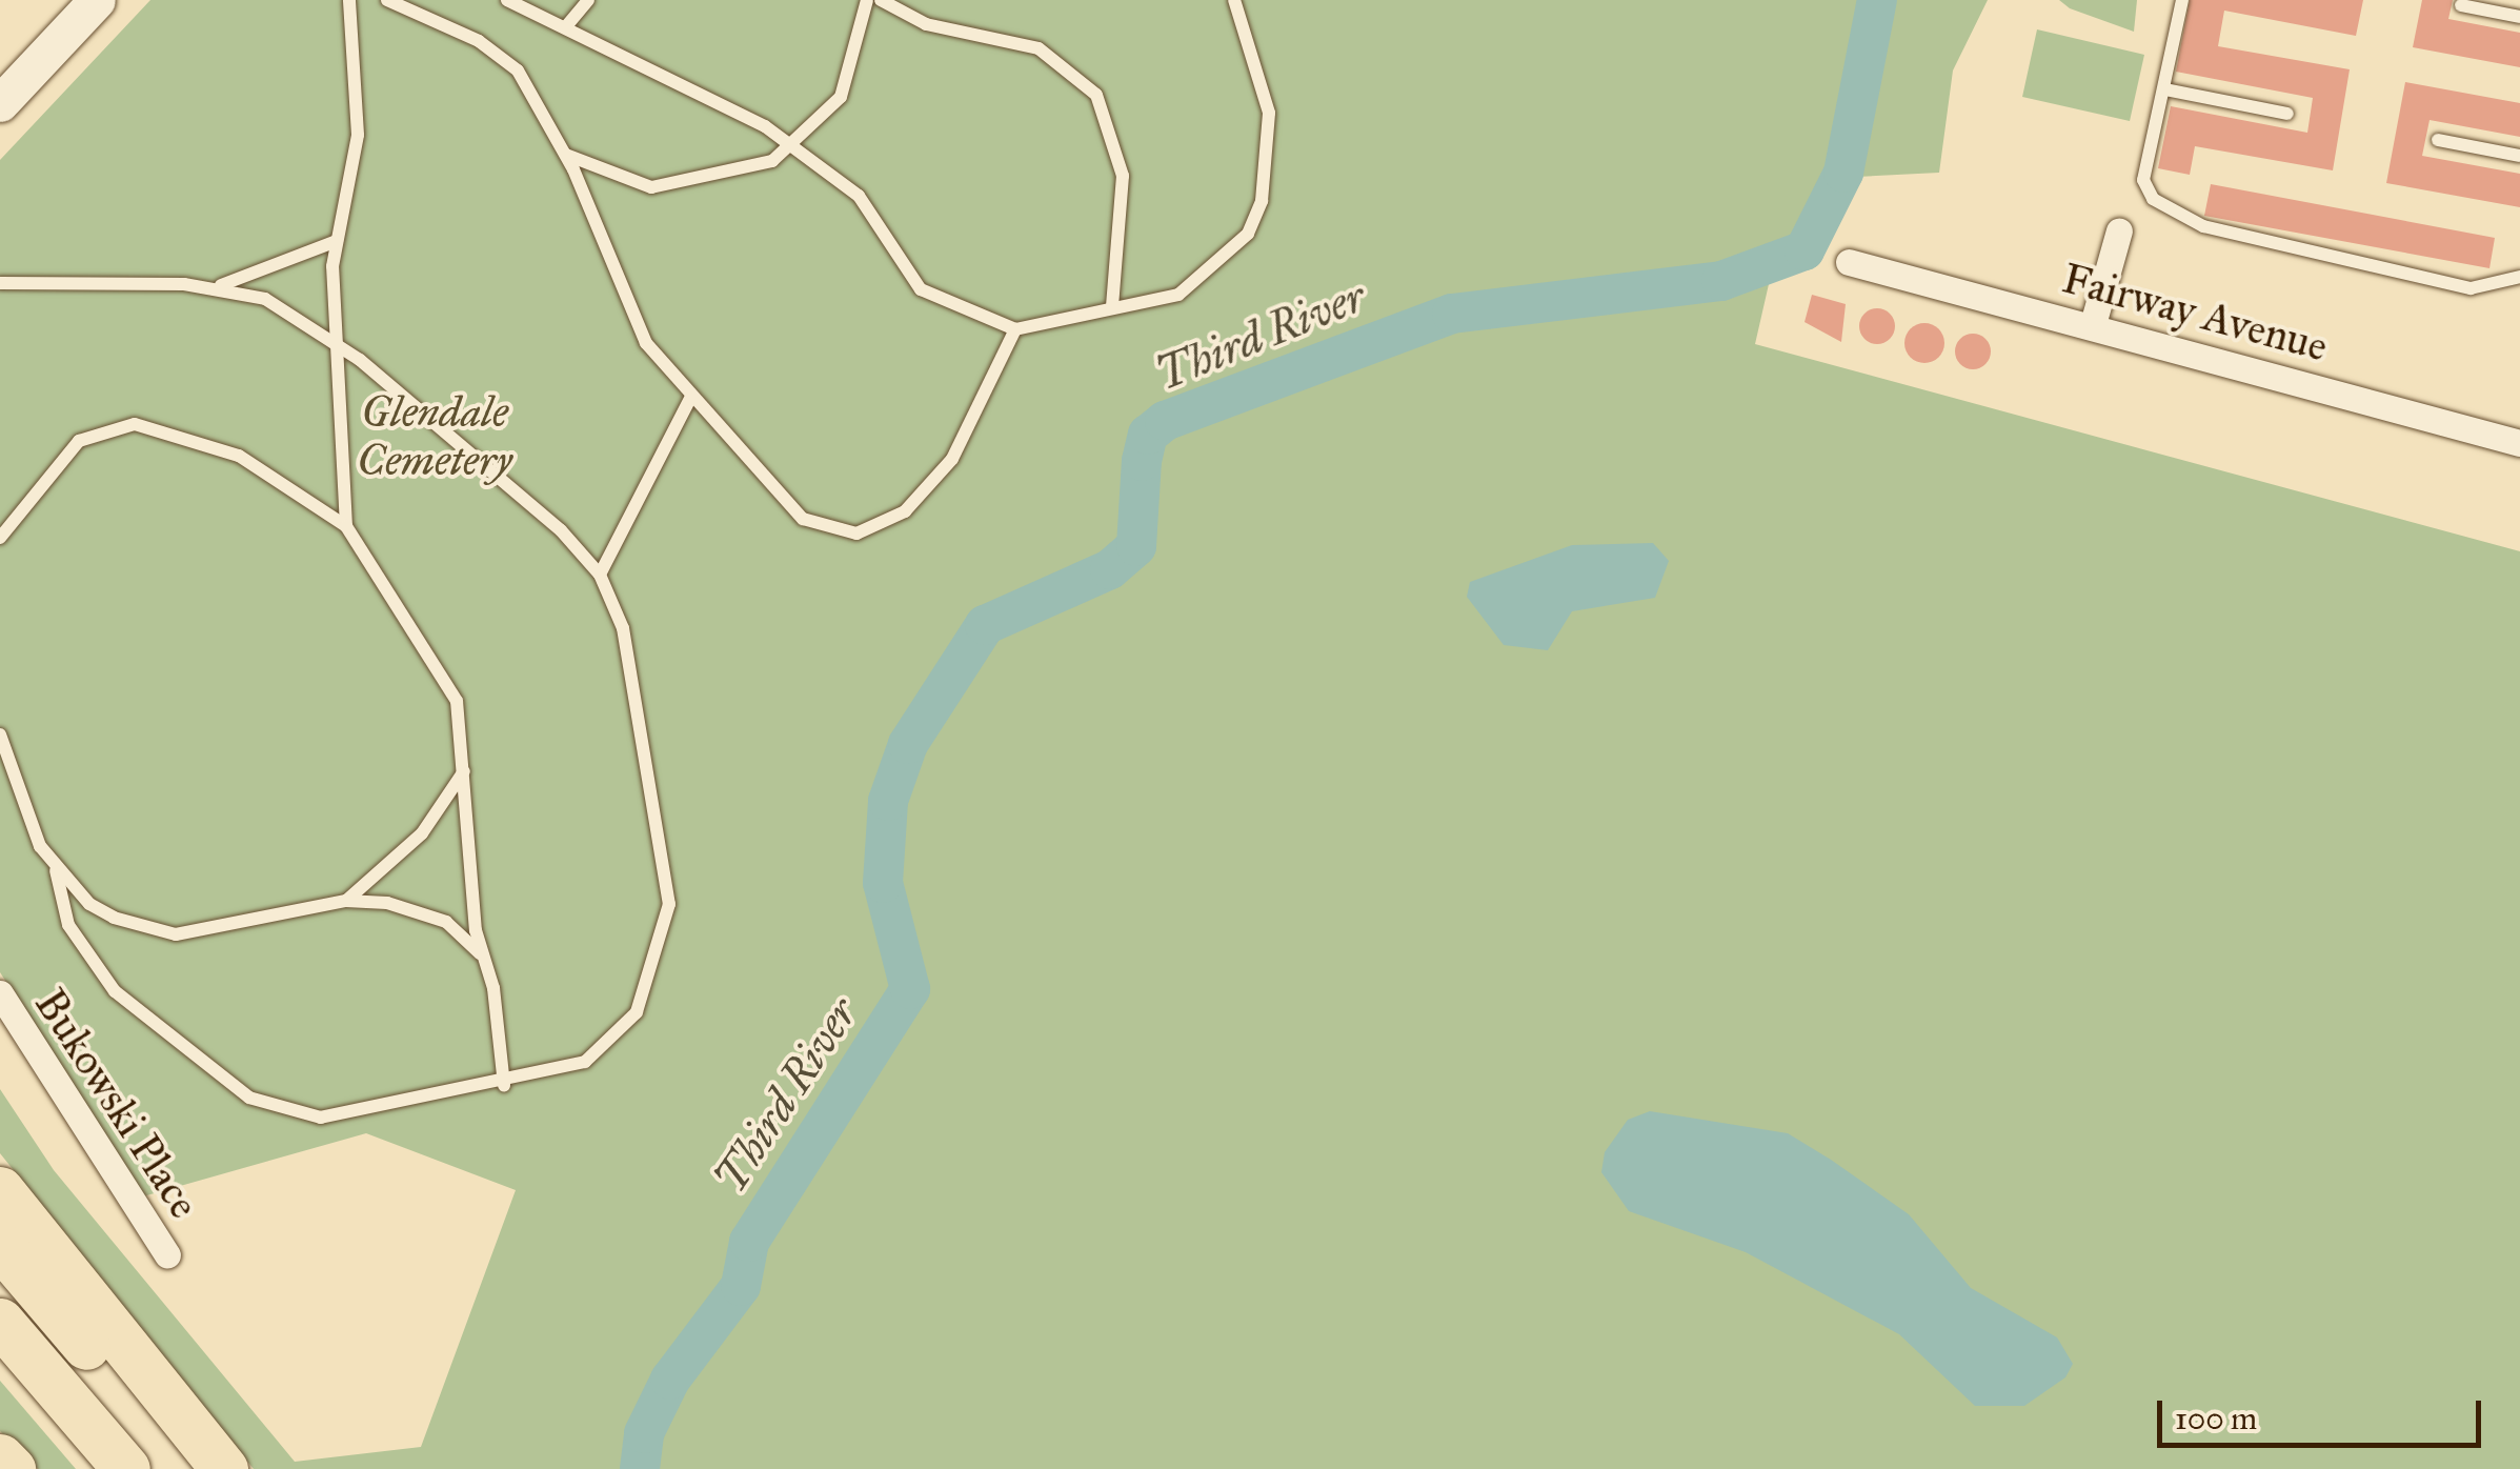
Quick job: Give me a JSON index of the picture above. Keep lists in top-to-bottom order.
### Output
{
  "streets": {
    "street": ["Fairway Avenue", "Bukowski Place"]
  },
  "water": ["Third River"],
  "parks": ["Glendale Cemetery"],
  "scale_bar": "100 m"
}
